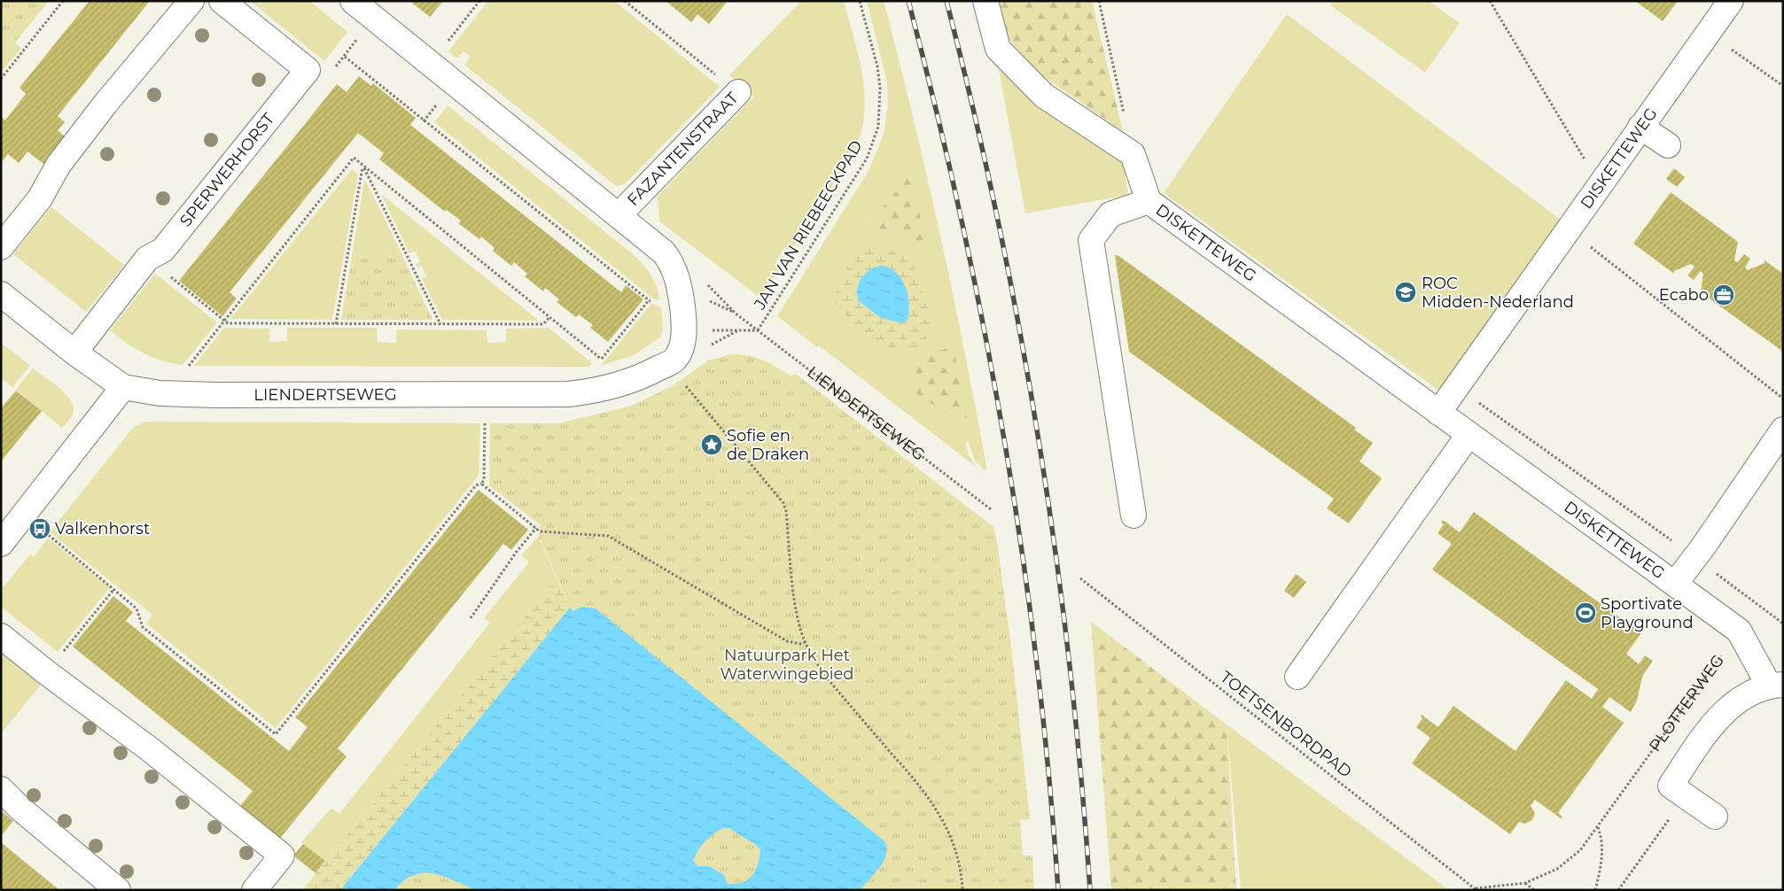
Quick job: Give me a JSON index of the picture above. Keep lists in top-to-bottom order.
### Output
{
  "streets": {
    "street": [
      "FAZANTENSTRAAT",
      "DISKETTEWEG",
      "SPERWERHORST",
      "LIENDERTSEWEG"
    ],
    "path": ["JAN VAN RIEBEECKPAD", "PLOTTERWEG", "TOETSENBORDPAD"]
  },
  "crossings": [
    ["FAZANTENSTRAAT", "LIENDERTSEWEG"],
    ["DISKETTEWEG", "PLOTTERWEG"],
    ["SPERWERHORST", "LIENDERTSEWEG"],
    ["JAN VAN RIEBEECKPAD", "LIENDERTSEWEG"],
    ["PLOTTERWEG", "TOETSENBORDPAD"]
  ],
  "parks": ["Natuurpark Het Waterwingebied"],
  "places": {
    "school or university": ["ROC Midden-Nederland"],
    "office": ["Ecabo"],
    "place": ["Sofie en de Draken"],
    "bus stop": ["Valkenhorst"],
    "sports": ["Sportivate Playground"]
  }
}
